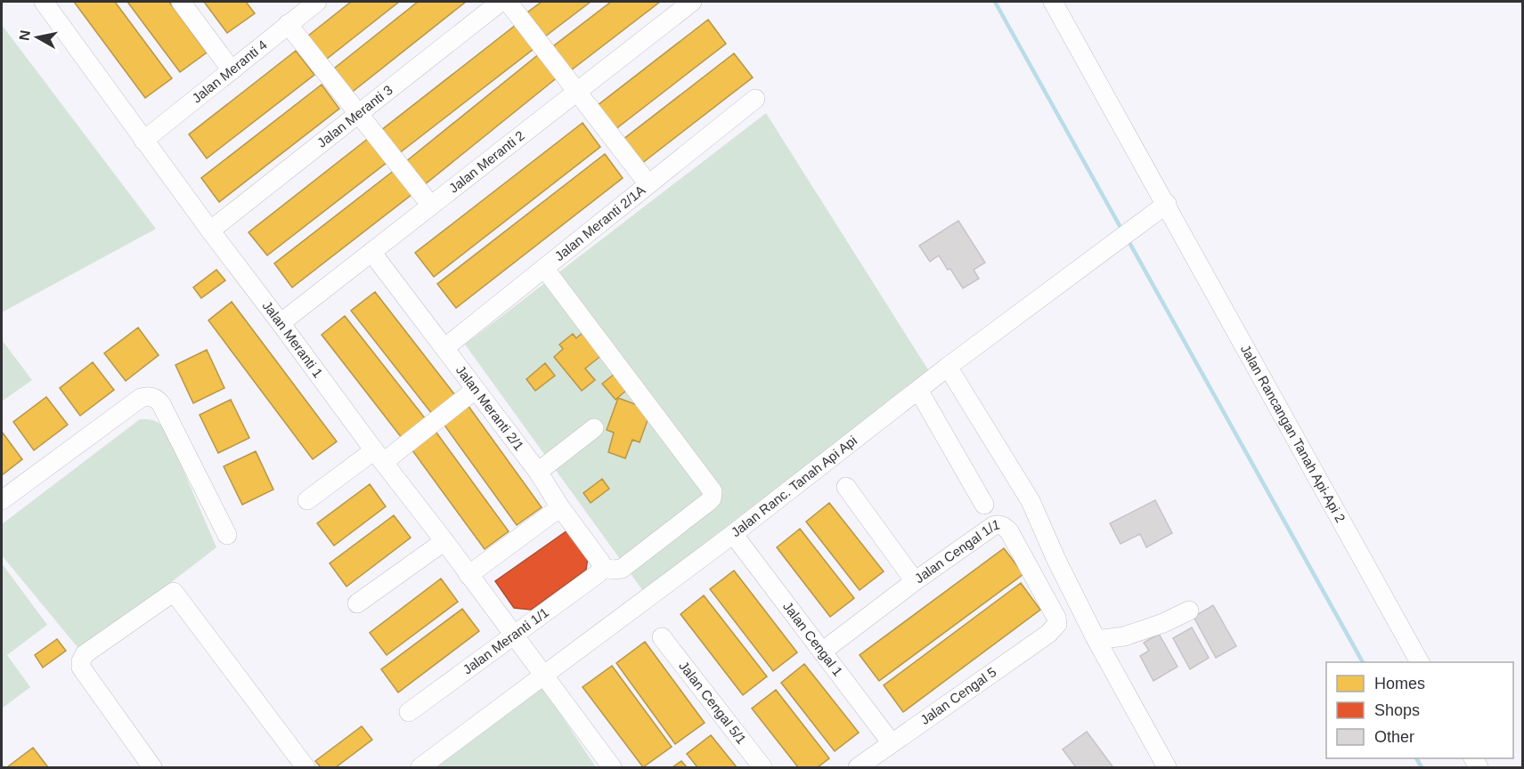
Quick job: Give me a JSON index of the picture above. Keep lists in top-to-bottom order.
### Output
{
  "streets": {
    "street": [
      "Jalan Meranti 4",
      "Jalan Meranti 3",
      "Jalan Meranti 2",
      "Jalan Meranti 2/1A",
      "Jalan Meranti 1",
      "Jalan Meranti 2/1",
      "Jalan Rancangan Tanah Api-Api 2",
      "Jalan Ranc. Tanah Api Api",
      "Jalan Cengal 1/1",
      "Jalan Cengal 1",
      "Jalan Meranti 1/1",
      "Jalan Cengal 5",
      "Jalan Cengal 5/1"
    ]
  },
  "crossings": [
    ["Jalan Meranti 4", "Jalan Meranti 1"],
    ["Jalan Meranti 3", "Jalan Meranti 1"],
    ["Jalan Meranti 2", "Jalan Meranti 1"],
    ["Jalan Meranti 2", "Jalan Meranti 2/1"],
    ["Jalan Meranti 2/1A", "Jalan Meranti 2/1"],
    ["Jalan Meranti 1", "Jalan Ranc. Tanah Api Api"],
    ["Jalan Meranti 1", "Jalan Meranti 1/1"],
    ["Jalan Meranti 2/1", "Jalan Meranti 1/1"],
    ["Jalan Rancangan Tanah Api-Api 2", "Jalan Ranc. Tanah Api Api"],
    ["Jalan Ranc. Tanah Api Api", "Jalan Cengal 1"],
    ["Jalan Cengal 1/1", "Jalan Cengal 1"],
    ["Jalan Cengal 1/1", "Jalan Cengal 5"],
    ["Jalan Cengal 1", "Jalan Cengal 5"]
  ],
  "legend": ["Homes", "Shops", "Other"],
  "north": "left"
}
